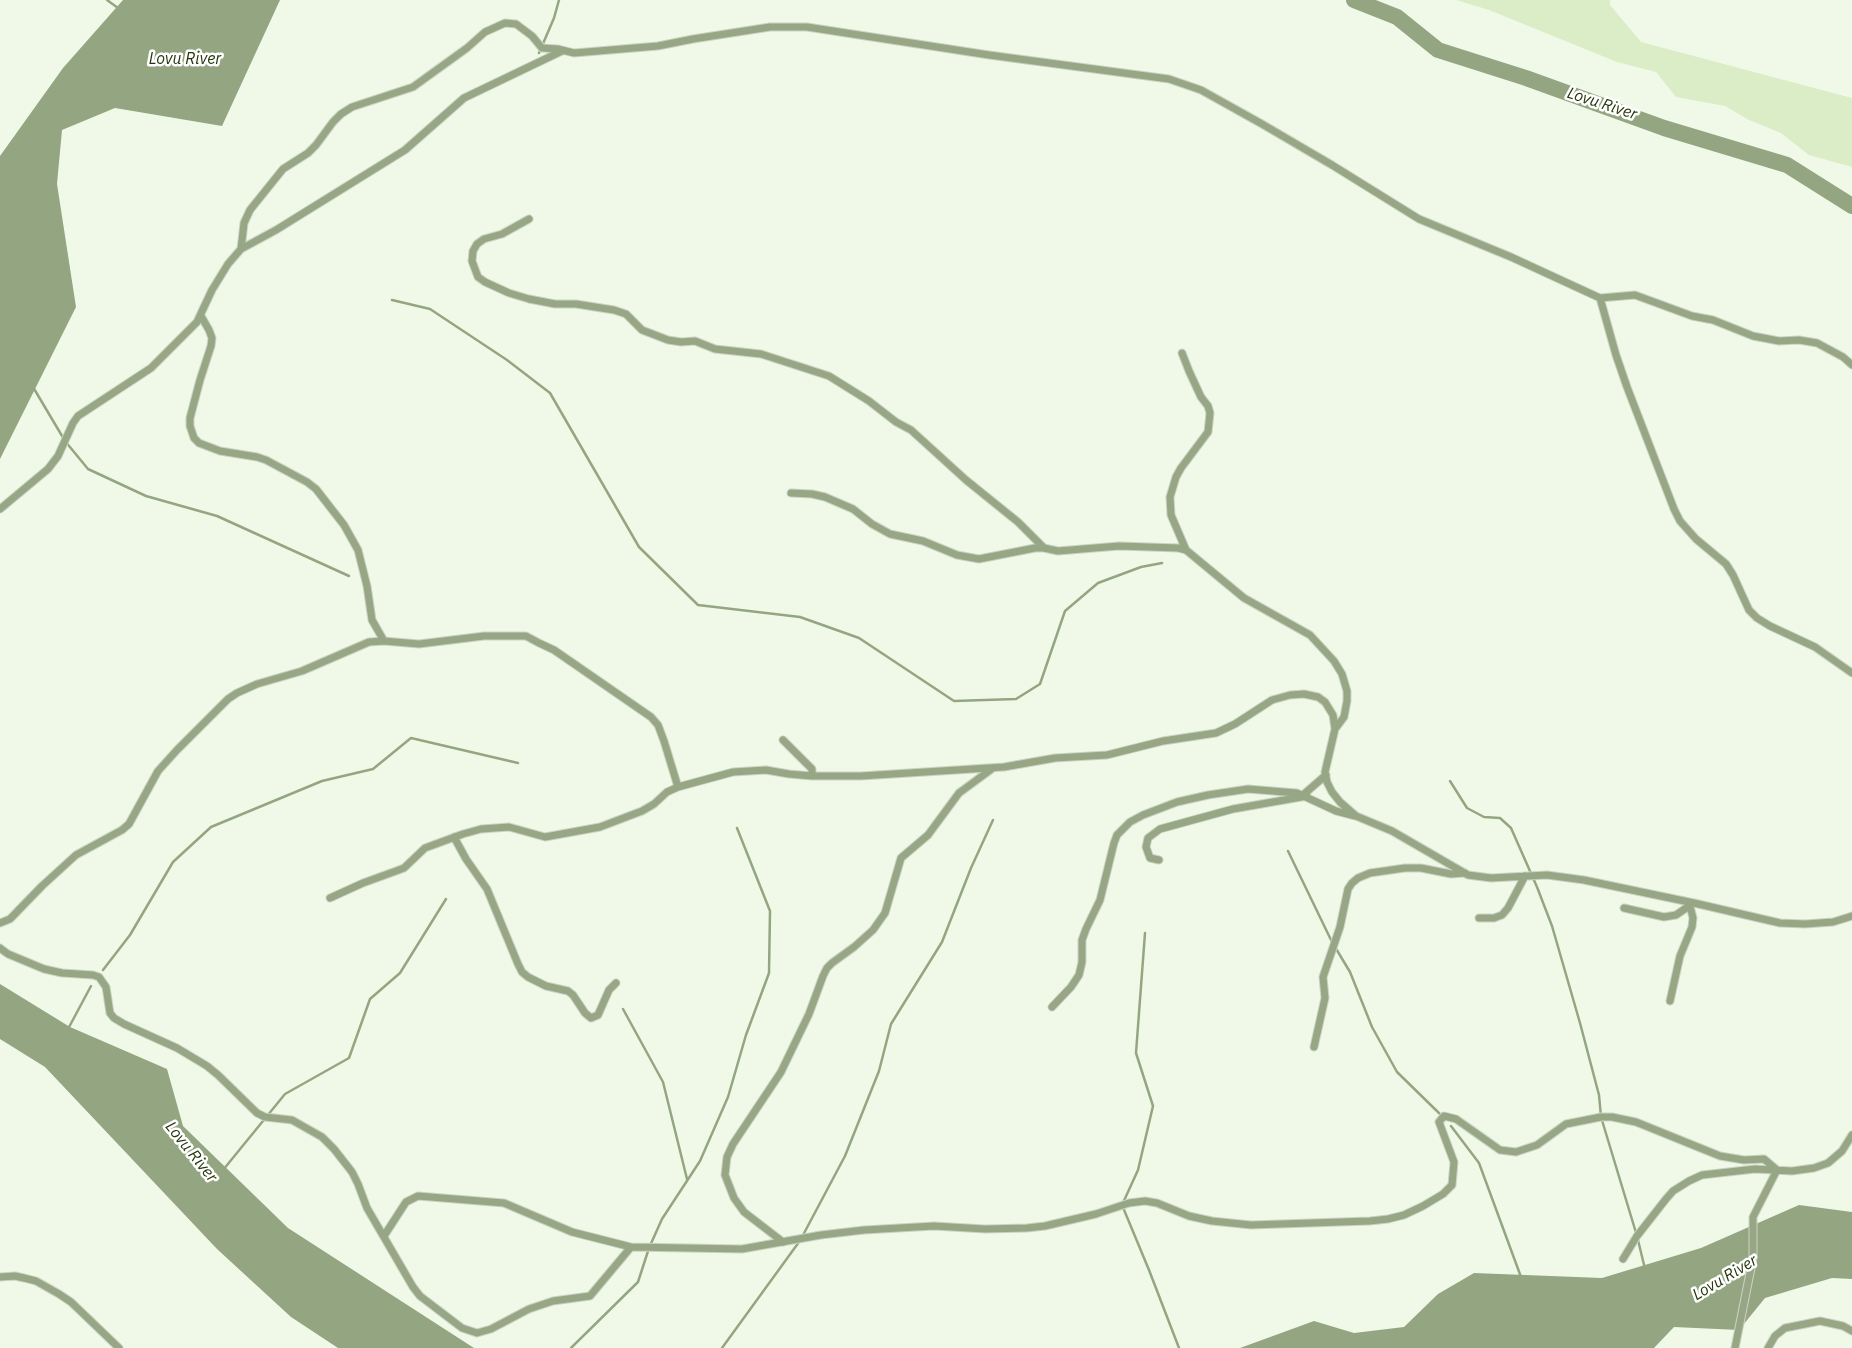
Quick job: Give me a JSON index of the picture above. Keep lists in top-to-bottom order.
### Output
{
  "water": ["Lovu River"]
}
